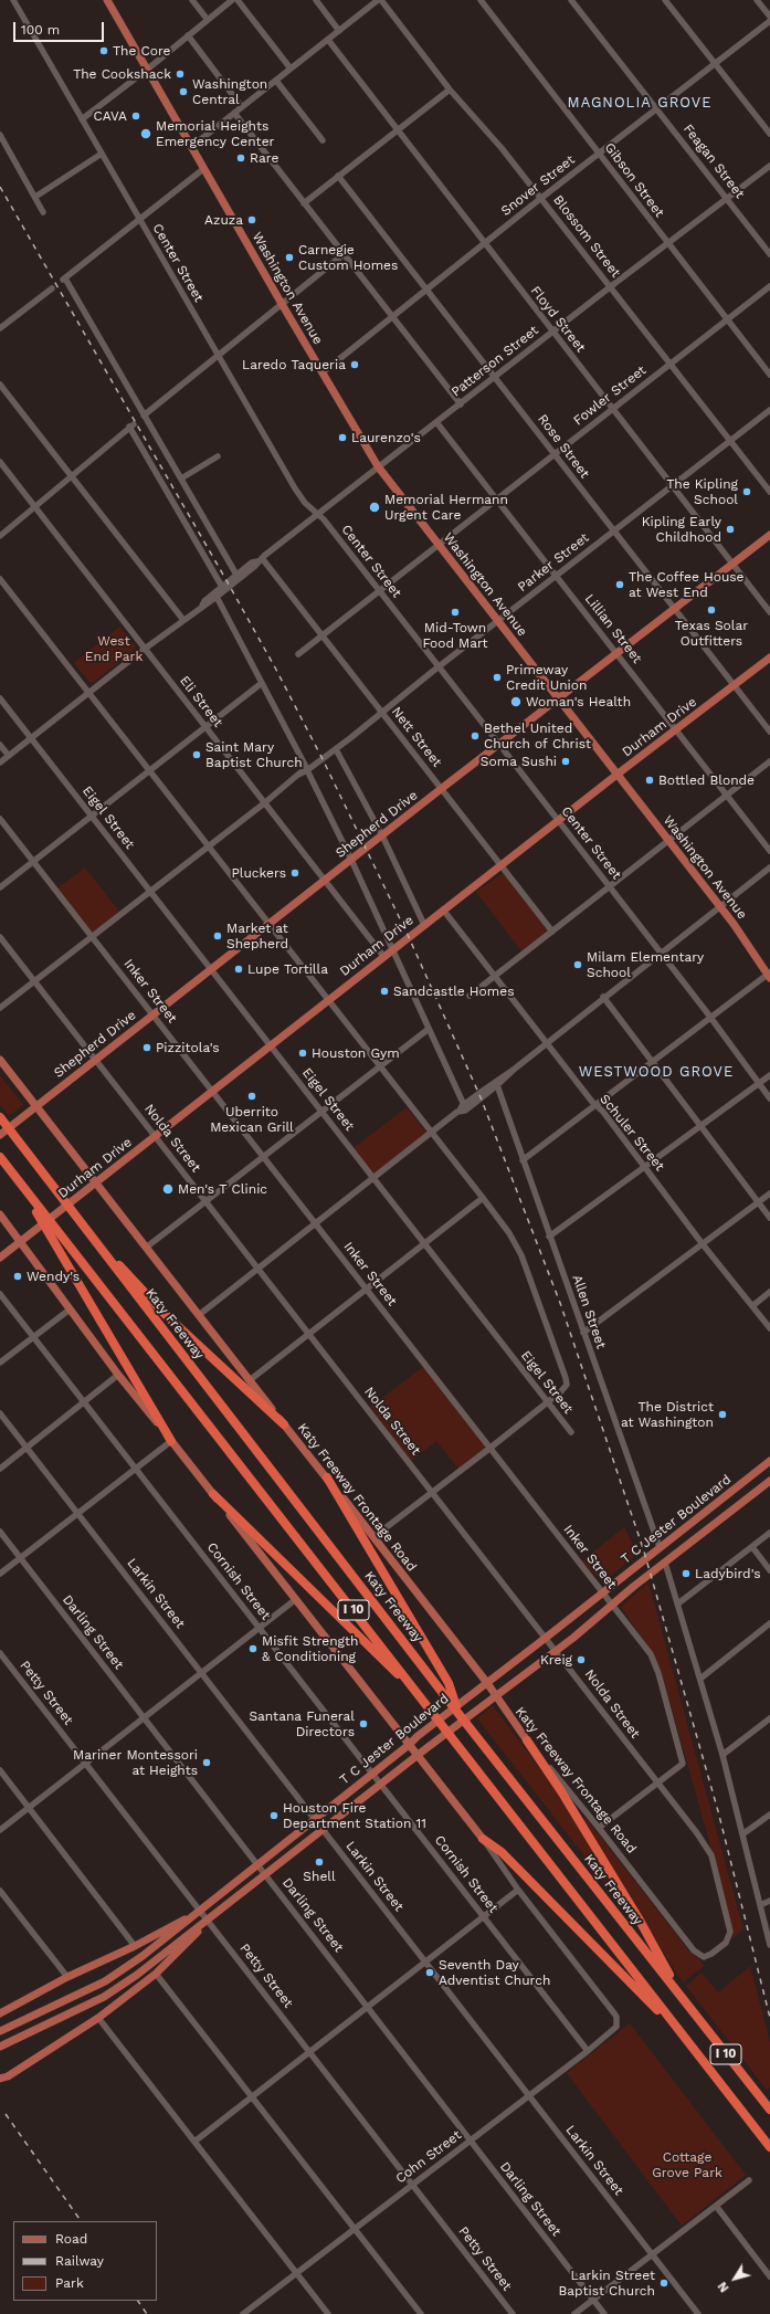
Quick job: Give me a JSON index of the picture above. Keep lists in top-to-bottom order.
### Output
{
  "streets": {
    "highway": ["Katy Freeway", "I 10"],
    "main road": [
      "Washington Avenue",
      "Durham Drive",
      "Shepherd Drive",
      "Katy Freeway Frontage Road",
      "T C Jester Boulevard"
    ],
    "street": [
      "Feagan Street",
      "Gibson Street",
      "Snover Street",
      "Blossom Street",
      "Center Street",
      "Floyd Street",
      "Patterson Street",
      "Fowler Street",
      "Rose Street",
      "Parker Street",
      "Lillian Street",
      "Eli Street",
      "Nett Street",
      "Eigel Street",
      "Inker Street",
      "Schuler Street",
      "Nolda Street",
      "Allen Street",
      "Cornish Street",
      "Larkin Street",
      "Darling Street",
      "Petty Street",
      "Cohn Street"
    ]
  },
  "crossings": [
    ["Feagan Street", "Snover Street"],
    ["Feagan Street", "Patterson Street"],
    ["Gibson Street", "Snover Street"],
    ["Gibson Street", "Patterson Street"],
    ["Gibson Street", "Fowler Street"],
    ["Snover Street", "Blossom Street"],
    ["Snover Street", "Washington Avenue"],
    ["Snover Street", "Floyd Street"],
    ["Snover Street", "Rose Street"],
    ["Blossom Street", "Patterson Street"],
    ["Blossom Street", "Fowler Street"],
    ["Blossom Street", "Parker Street"],
    ["Center Street", "Patterson Street"],
    ["Center Street", "Fowler Street"],
    ["Center Street", "Parker Street"],
    ["Center Street", "Durham Drive"],
    ["Center Street", "Shepherd Drive"],
    ["Washington Avenue", "Patterson Street"],
    ["Washington Avenue", "Fowler Street"],
    ["Washington Avenue", "Parker Street"],
    ["Washington Avenue", "Durham Drive"],
    ["Washington Avenue", "Shepherd Drive"],
    ["Floyd Street", "Patterson Street"],
    ["Floyd Street", "Fowler Street"],
    ["Floyd Street", "Parker Street"],
    ["Floyd Street", "Shepherd Drive"],
    ["Patterson Street", "Rose Street"],
    ["Patterson Street", "Lillian Street"],
    ["Patterson Street", "Eli Street"],
    ["Patterson Street", "Nett Street"],
    ["Patterson Street", "Eigel Street"],
    ["Fowler Street", "Rose Street"],
    ["Fowler Street", "Lillian Street"],
    ["Fowler Street", "Nett Street"],
    ["Rose Street", "Parker Street"],
    ["Rose Street", "Durham Drive"],
    ["Rose Street", "Shepherd Drive"],
    ["Parker Street", "Lillian Street"],
    ["Parker Street", "Eli Street"],
    ["Parker Street", "Nett Street"],
    ["Parker Street", "Eigel Street"],
    ["Parker Street", "Inker Street"],
    ["Parker Street", "Nolda Street"],
    ["Lillian Street", "Durham Drive"],
    ["Lillian Street", "Shepherd Drive"],
    ["Eli Street", "Durham Drive"],
    ["Eli Street", "Shepherd Drive"],
    ["Durham Drive", "Nett Street"],
    ["Durham Drive", "Eigel Street"],
    ["Durham Drive", "Inker Street"],
    ["Durham Drive", "Schuler Street"],
    ["Durham Drive", "Nolda Street"],
    ["Durham Drive", "Katy Freeway Frontage Road"],
    ["Nett Street", "Shepherd Drive"],
    ["Eigel Street", "Shepherd Drive"],
    ["Shepherd Drive", "Inker Street"],
    ["Shepherd Drive", "Nolda Street"],
    ["Shepherd Drive", "Katy Freeway Frontage Road"],
    ["Inker Street", "Nolda Street"],
    ["Inker Street", "T C Jester Boulevard"],
    ["Nolda Street", "Katy Freeway Frontage Road"],
    ["Nolda Street", "T C Jester Boulevard"],
    ["Allen Street", "T C Jester Boulevard"],
    ["Katy Freeway Frontage Road", "T C Jester Boulevard"],
    ["T C Jester Boulevard", "Cornish Street"],
    ["T C Jester Boulevard", "Larkin Street"],
    ["T C Jester Boulevard", "Darling Street"],
    ["T C Jester Boulevard", "Petty Street"],
    ["Cornish Street", "Cohn Street"],
    ["Larkin Street", "Cohn Street"],
    ["Darling Street", "Cohn Street"],
    ["Petty Street", "Cohn Street"]
  ],
  "districts": ["MAGNOLIA GROVE", "WESTWOOD GROVE"],
  "parks": ["West End Park", "Cottage Grove Park"],
  "places": [
    "The Core",
    "The Cookshack",
    "Washington Central",
    "CAVA",
    "Memorial Heights Emergency Center",
    "Rare",
    "Azuza",
    "Carnegie Custom Homes",
    "Laredo Taqueria",
    "Laurenzo's",
    "The Kipling School",
    "Memorial Hermann Urgent Care",
    "Kipling Early Childhood",
    "The Coffee House at West End",
    "Texas Solar Outfitters",
    "Mid-Town Food Mart",
    "Primeway Credit Union",
    "Woman's Health",
    "Bethel United Church of Christ",
    "Saint Mary Baptist Church",
    "Soma Sushi",
    "Bottled Blonde",
    "Pluckers",
    "Market at Shepherd",
    "Milam Elementary School",
    "Lupe Tortilla",
    "Sandcastle Homes",
    "Pizzitola's",
    "Houston Gym",
    "Uberrito Mexican Grill",
    "Men's T Clinic",
    "Wendy's",
    "The District at Washington",
    "Ladybird's",
    "Misfit Strength & Conditioning",
    "Kreig",
    "Santana Funeral Directors",
    "Mariner Montessori at Heights",
    "Houston Fire Department Station 11",
    "Shell",
    "Seventh Day Adventist Church",
    "Larkin Street Baptist Church"
  ],
  "legend": ["Road", "Railway", "Park"],
  "scale_bar": "100 m",
  "north": "bottom left"
}
